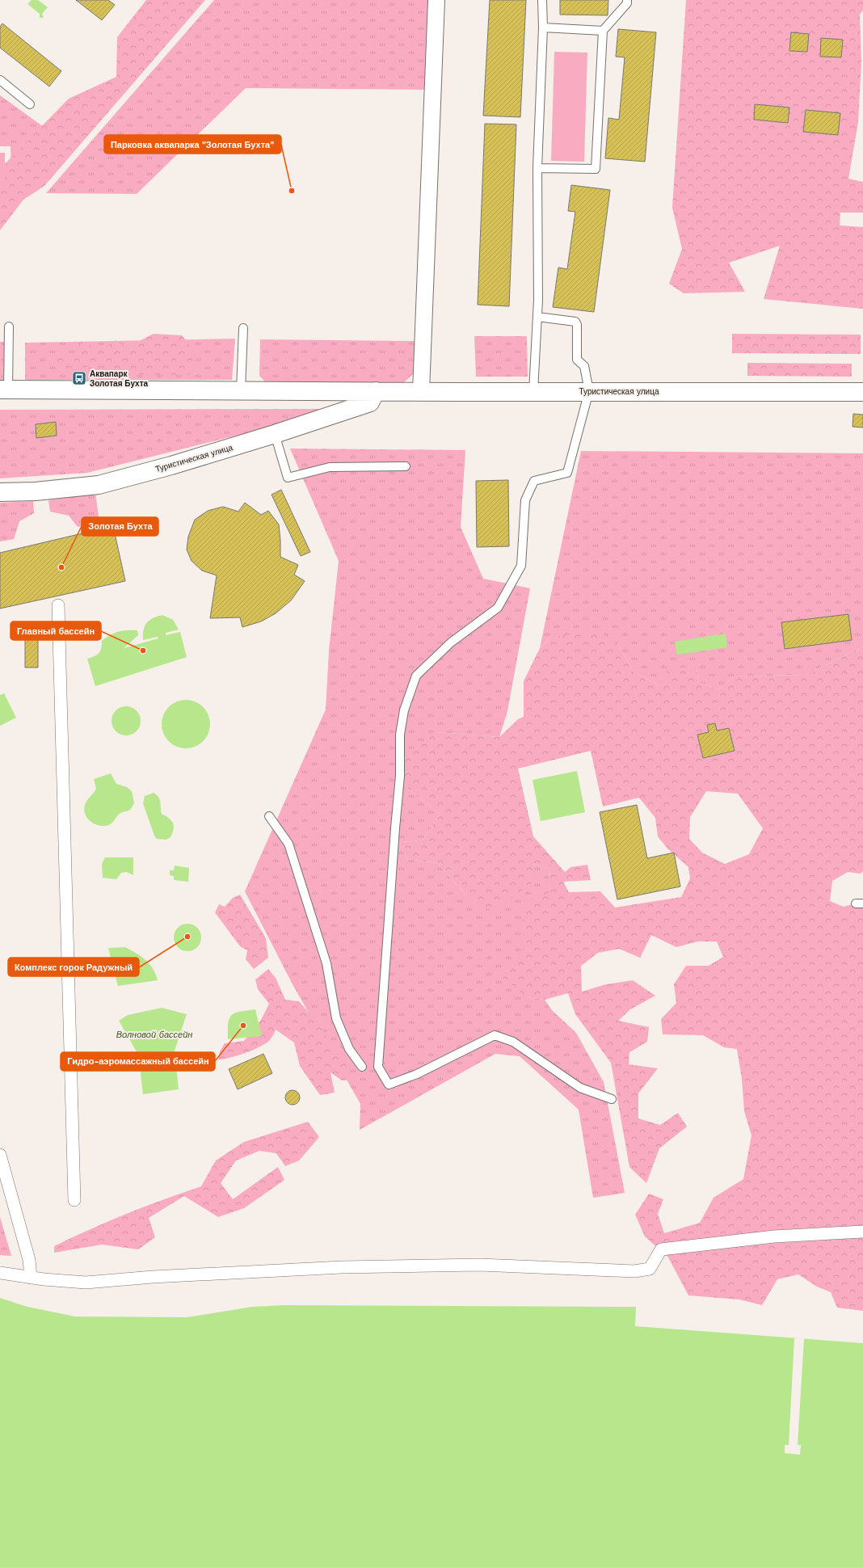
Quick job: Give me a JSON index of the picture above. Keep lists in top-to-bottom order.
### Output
{
  "streets": {
    "street": ["Туристическая улица"]
  },
  "water": ["Волновой бассейн"],
  "places": {
    "other": [
      "Парковка аквапарка \"Золотая Бухта\"",
      "Золотая Бухта",
      "Главный бассейн",
      "Комплекс горок Радужный",
      "Гидро-аэромассажный бассейн"
    ],
    "bus stop": ["Аквапарк Золотая Бухта"]
  }
}
